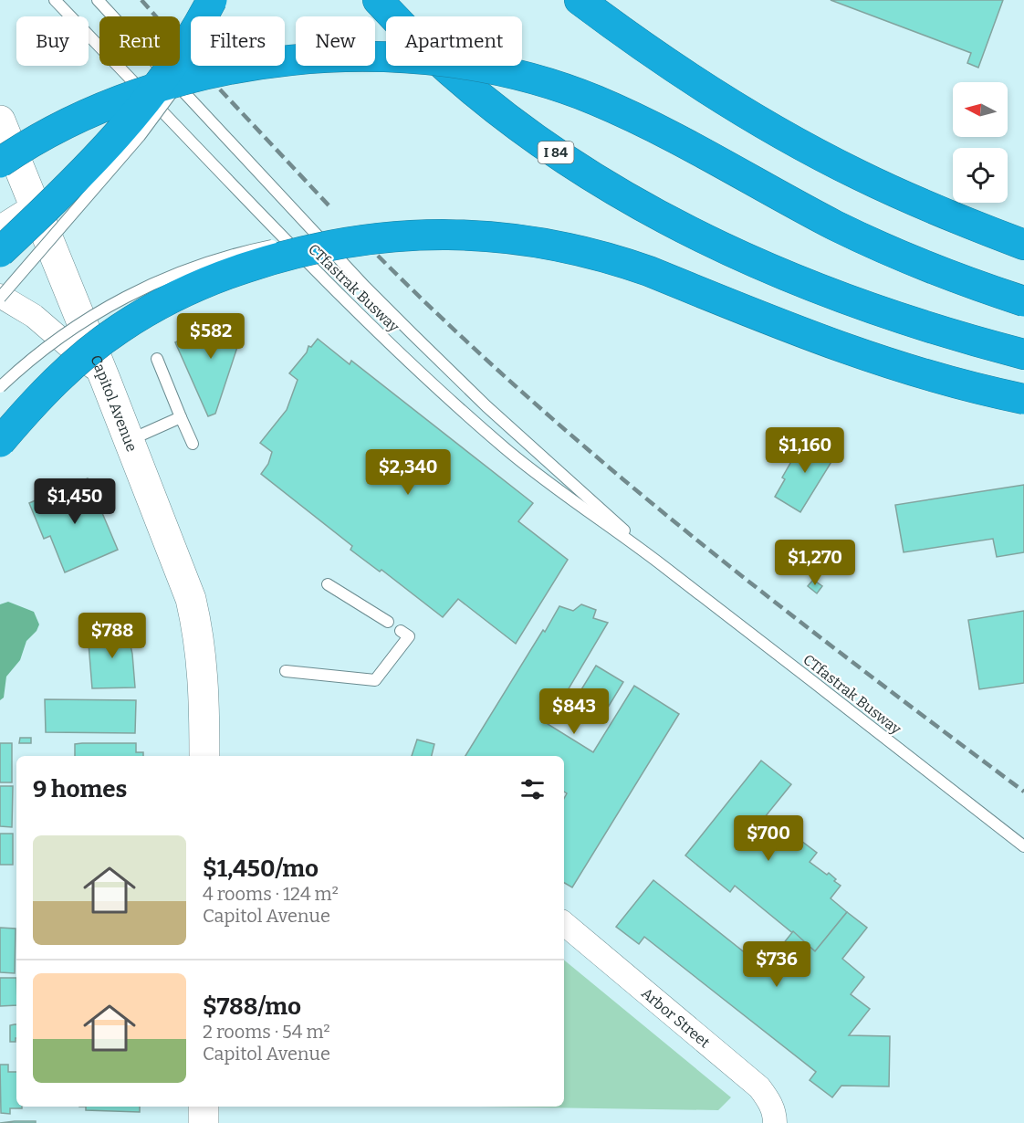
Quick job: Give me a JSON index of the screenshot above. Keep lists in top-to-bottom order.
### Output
{
  "streets": {
    "highway": ["I 84"],
    "main road": ["Capitol Avenue"],
    "street": ["Arbor Street"],
    "lane": ["CTfastrak Busway"]
  },
  "north": "left",
  "page": {
    "chip": [
      "Buy",
      "Rent",
      "Filters",
      "New",
      "Apartment"
    ],
    "price": [
      "$582",
      "$1,160",
      "$2,340",
      "$1,450",
      "$1,270",
      "$788",
      "$843",
      "$700",
      "$736"
    ],
    "heading": "9 homes",
    "list": [
      {
        "name": "$1,450/mo",
        "note": "4 rooms · 124 m² · Capitol Avenue"
      },
      {
        "name": "$788/mo",
        "note": "2 rooms · 54 m² · Capitol Avenue"
      }
    ]
  }
}
